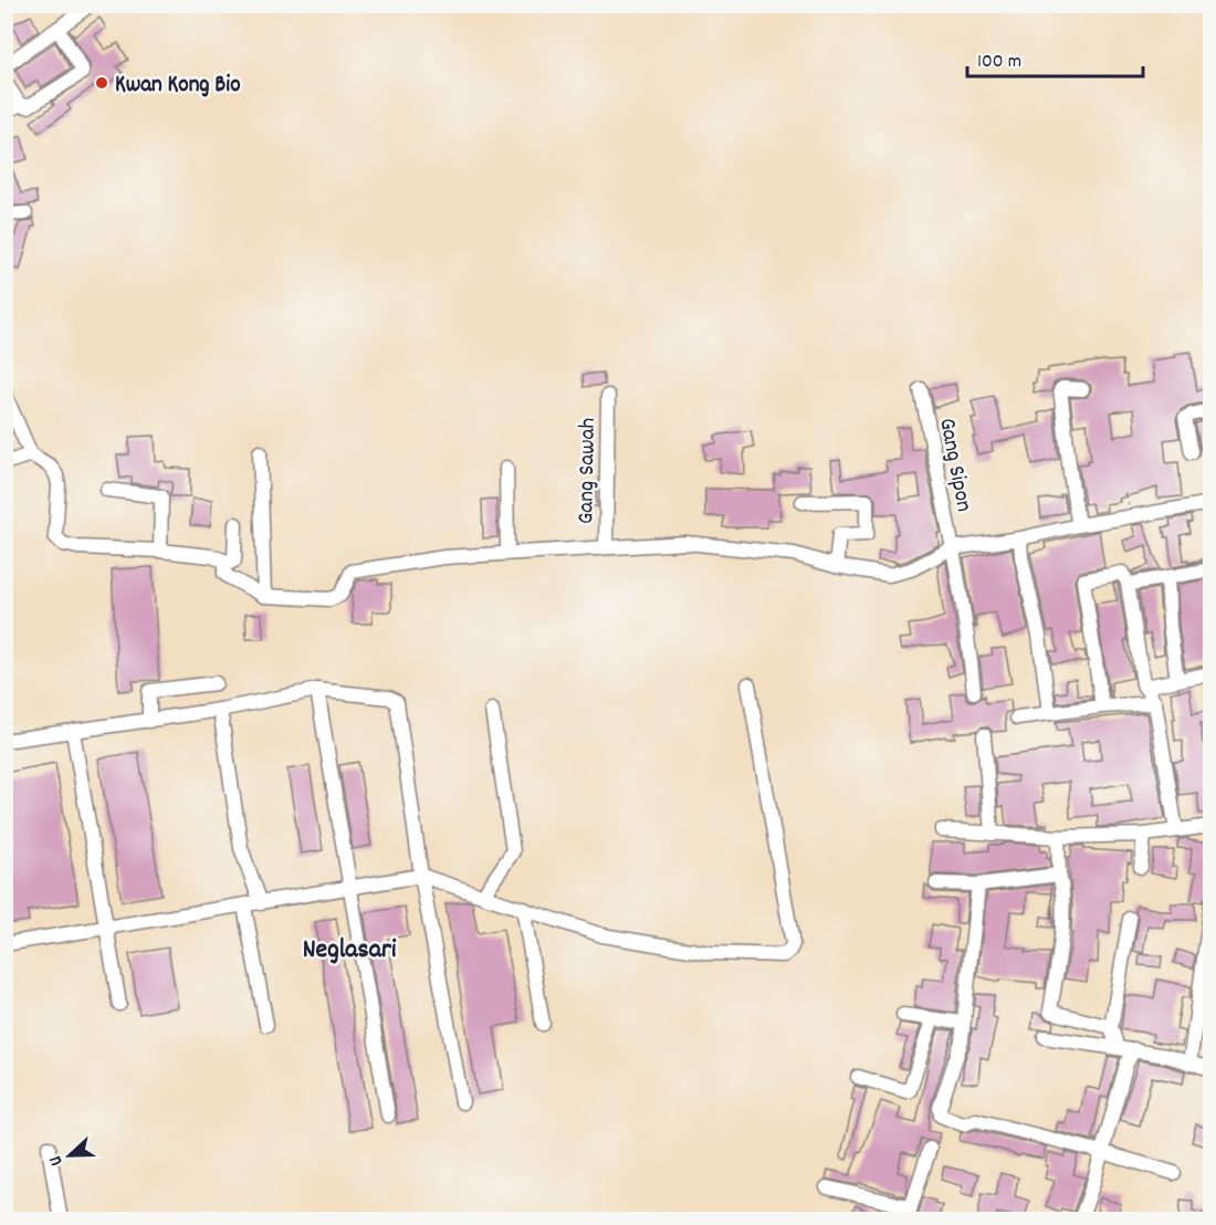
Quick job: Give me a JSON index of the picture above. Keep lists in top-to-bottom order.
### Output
{
  "streets": {
    "street": ["Gang Sipon", "Gang Sawah"]
  },
  "districts": ["Neglasari"],
  "places": ["Kwan Kong Bio"],
  "scale_bar": "100 m",
  "north": "left"
}
